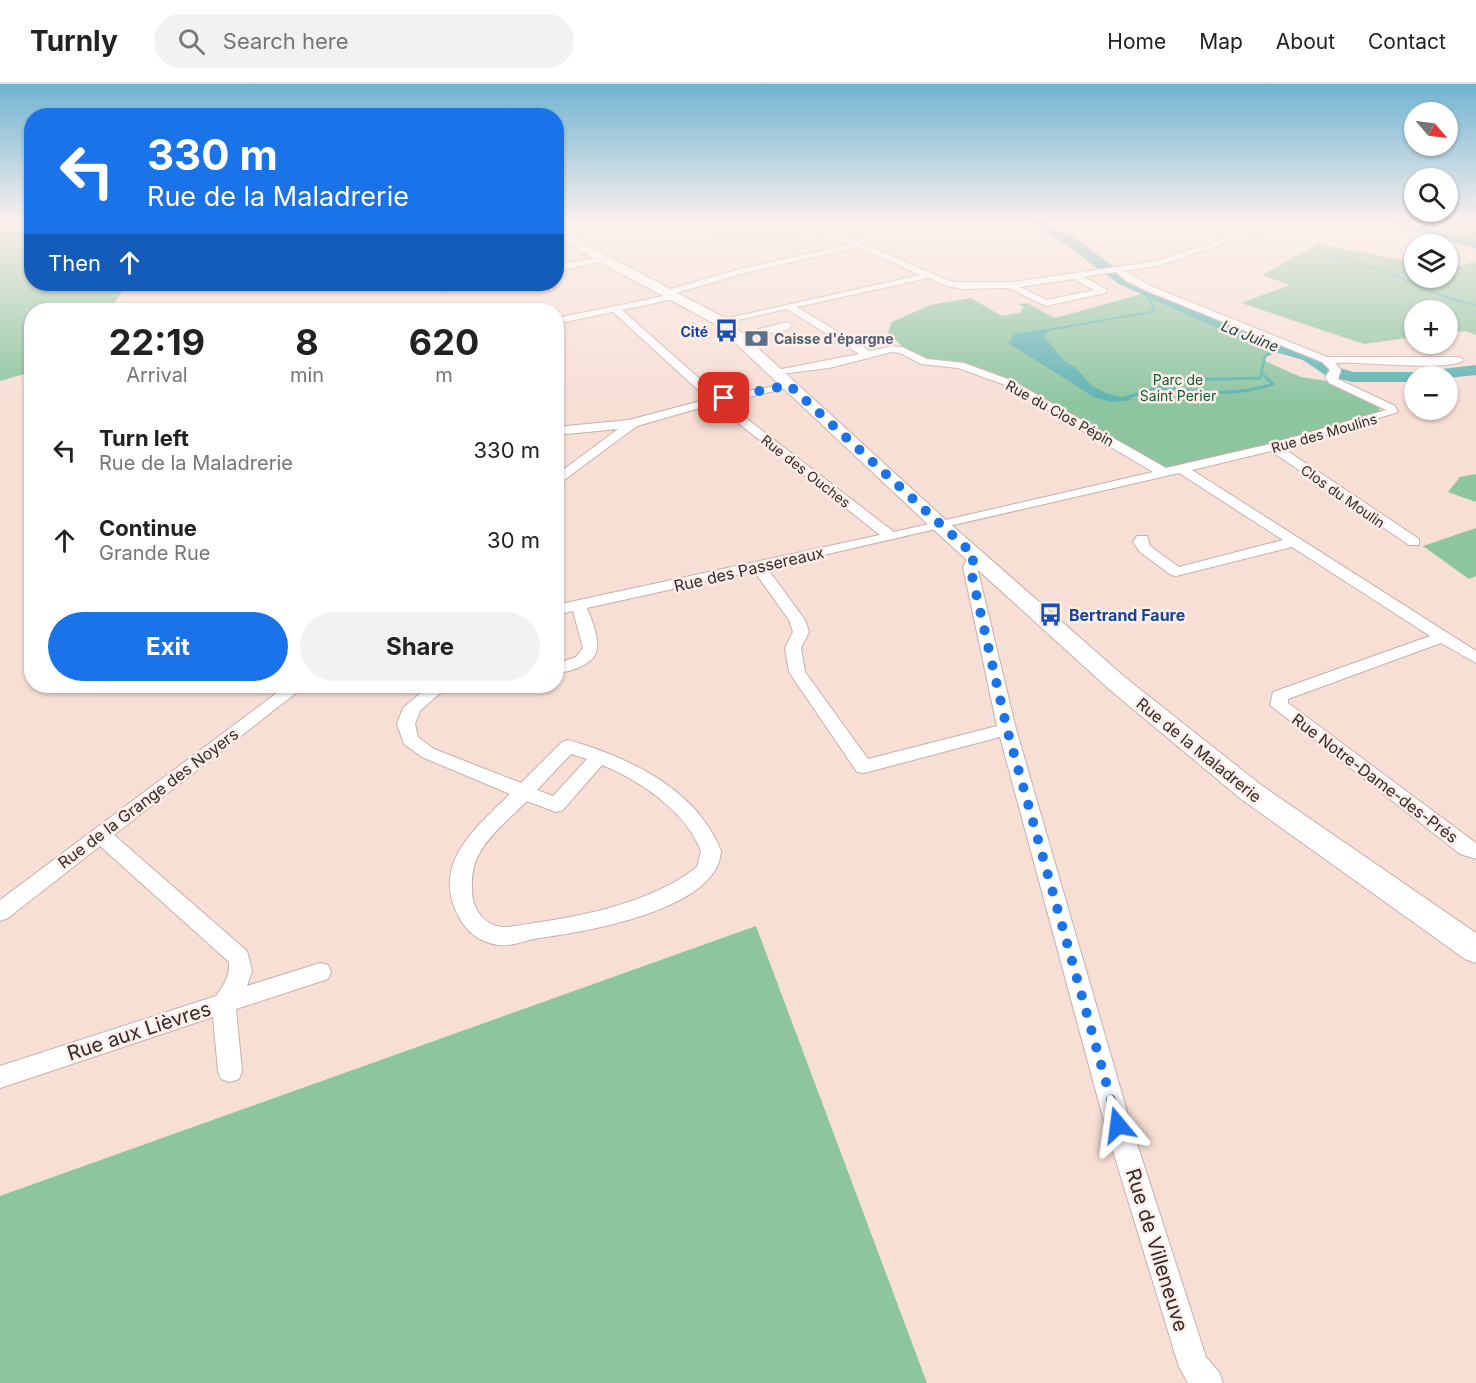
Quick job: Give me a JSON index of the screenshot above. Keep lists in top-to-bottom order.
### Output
{
  "streets": {
    "main road": ["Rue de la Maladrerie"],
    "street": [
      "Rue du Clos Pépin",
      "Rue des Moulins",
      "Rue des Ouches",
      "Clos du Moulin",
      "Rue des Passereaux",
      "Rue Notre-Dame-des-Prés",
      "Rue de la Grange des Noyers",
      "Rue aux Lièvres",
      "Rue de Villeneuve"
    ]
  },
  "crossings": [
    ["Rue du Clos Pépin", "Rue des Moulins"],
    ["Rue du Clos Pépin", "Rue des Ouches"],
    ["Rue du Clos Pépin", "Rue de la Maladrerie"],
    ["Rue des Moulins", "Clos du Moulin"],
    ["Rue des Moulins", "Rue des Passereaux"],
    ["Rue des Moulins", "Rue de la Maladrerie"],
    ["Rue des Ouches", "Rue des Passereaux"],
    ["Rue des Passereaux", "Rue de la Maladrerie"],
    ["Rue de la Maladrerie", "Rue de Villeneuve"],
    ["Rue de la Grange des Noyers", "Rue aux Lièvres"]
  ],
  "water": ["La Juine"],
  "parks": ["Parc de Saint Perier"],
  "places": {
    "bus stop": ["Cité", "Bertrand Faure"],
    "bank": ["Caisse d'épargne"]
  },
  "north": "bottom right",
  "page": {
    "header": "Turnly",
    "search": "Search here",
    "nav": [
      "Home",
      "Map",
      "About",
      "Contact"
    ],
    "map_buttons": ["+", "−"],
    "turn": ["330 m", "Rue de la Maladrerie"],
    "then": "Then",
    "eta": [
      "22:19",
      "Arrival",
      "8",
      "min",
      "620",
      "m"
    ],
    "list": [
      {
        "name": "Turn left",
        "note": "Rue de la Maladrerie",
        "value": "330 m"
      },
      {
        "name": "Continue",
        "note": "Grande Rue",
        "value": "30 m"
      }
    ],
    "buttons": ["Exit", "Share"]
  }
}
